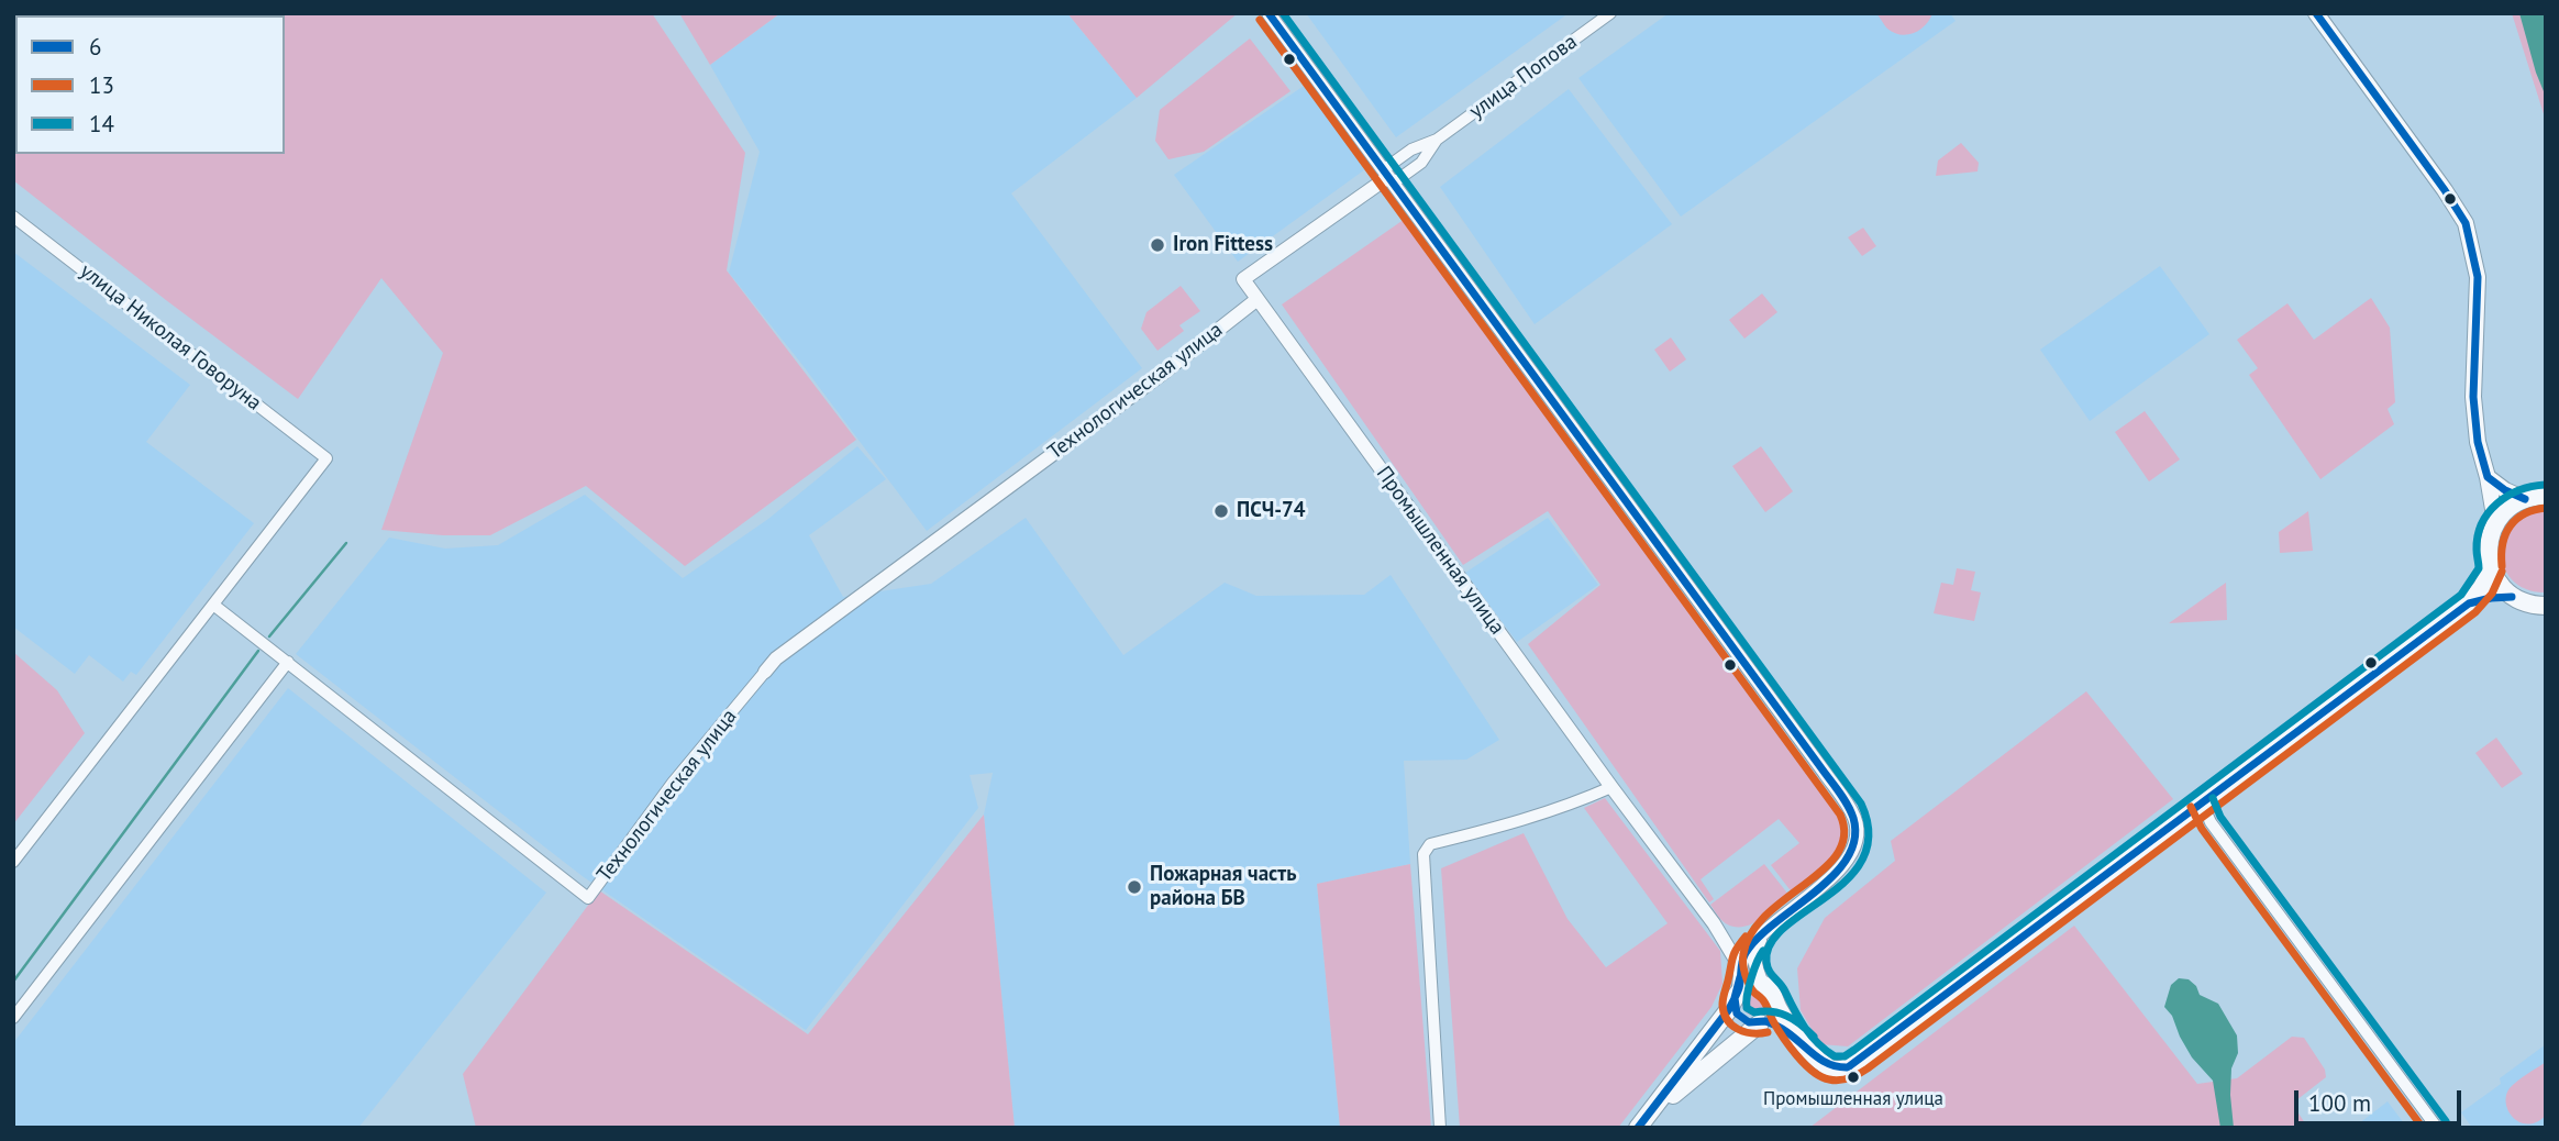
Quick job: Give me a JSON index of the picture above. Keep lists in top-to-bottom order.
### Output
{
  "streets": {
    "street": [
      "улица Попова",
      "улица Николая Говоруна",
      "Технологическая улица",
      "Промышленная улица"
    ]
  },
  "crossings": [
    ["Технологическая улица", "Промышленная улица"]
  ],
  "places": [
    "Iron Fittess",
    "ПСЧ-74",
    "Пожарная часть района БВ",
    "Промышленная улица"
  ],
  "lines": ["transit line 6", "transit line 14", "transit line 13"],
  "legend": ["6", "13", "14"],
  "scale_bar": "100 m"
}
